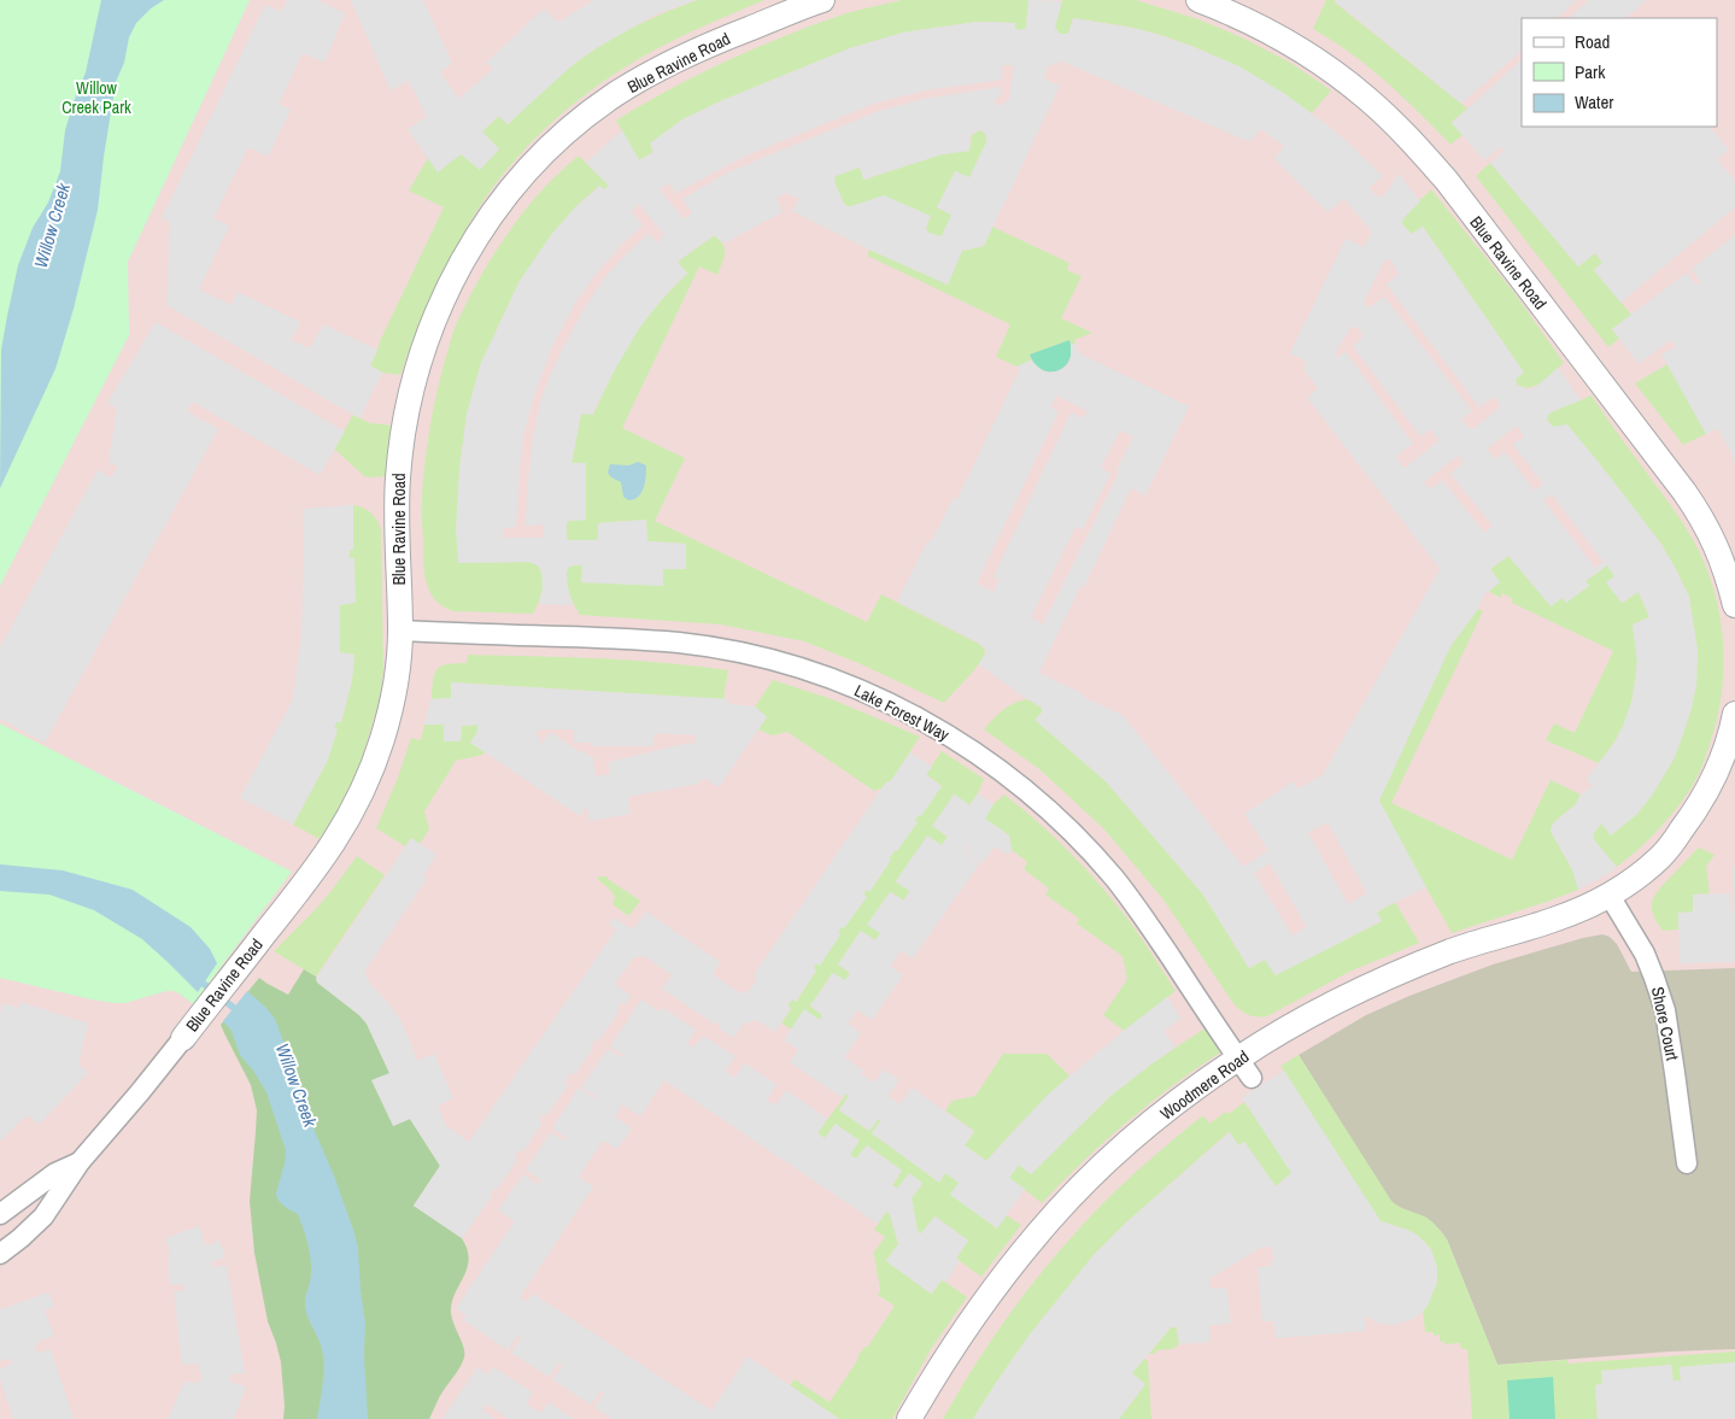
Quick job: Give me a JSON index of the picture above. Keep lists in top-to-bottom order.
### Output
{
  "streets": {
    "street": [
      "Blue Ravine Road",
      "Lake Forest Way",
      "Shore Court",
      "Woodmere Road"
    ]
  },
  "crossings": [
    ["Blue Ravine Road", "Lake Forest Way"],
    ["Lake Forest Way", "Woodmere Road"],
    ["Shore Court", "Woodmere Road"]
  ],
  "water": ["Willow Creek"],
  "parks": ["Willow Creek Park"],
  "legend": ["Road", "Park", "Water"]
}
